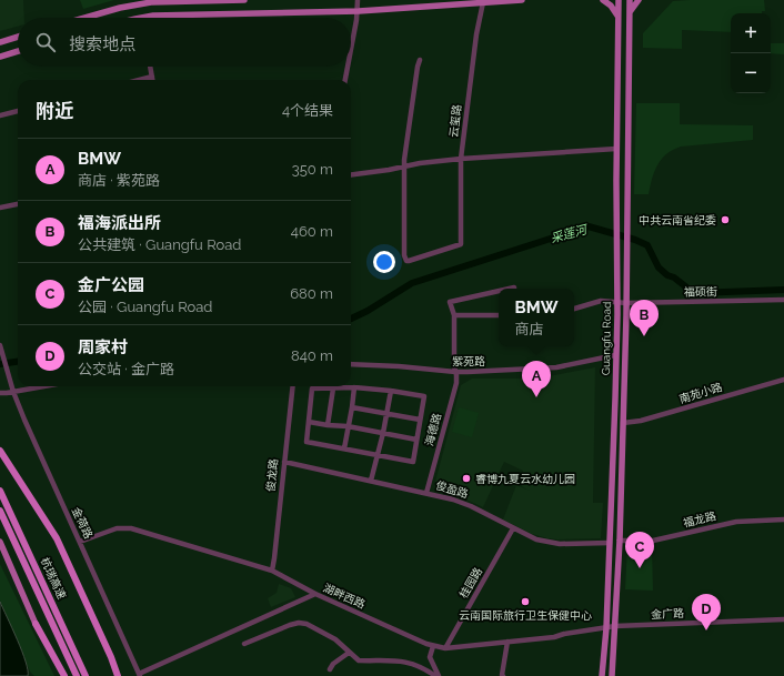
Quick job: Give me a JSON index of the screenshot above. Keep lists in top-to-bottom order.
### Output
{
  "streets": {
    "highway": ["杭瑞高速"],
    "main road": ["Guangfu Road"],
    "street": [
      "云玺路",
      "福硕街",
      "紫苑路",
      "南苑小路",
      "海德路",
      "俊龙路",
      "俊盈路",
      "福龙路",
      "金荷路",
      "桂园路",
      "湖畔西路",
      "金广路"
    ]
  },
  "crossings": [
    ["福硕街", "Guangfu Road"],
    ["Guangfu Road", "紫苑路"],
    ["Guangfu Road", "南苑小路"],
    ["Guangfu Road", "俊盈路"],
    ["Guangfu Road", "福龙路"],
    ["Guangfu Road", "湖畔西路"],
    ["Guangfu Road", "金广路"],
    ["紫苑路", "海德路"],
    ["海德路", "俊盈路"],
    ["俊龙路", "俊盈路"],
    ["俊龙路", "湖畔西路"],
    ["俊盈路", "桂园路"],
    ["金荷路", "湖畔西路"],
    ["桂园路", "湖畔西路"],
    ["湖畔西路", "金广路"]
  ],
  "water": ["采莲河"],
  "places": ["中共云南省纪委", "睿博九夏云水幼儿园", "云南国际旅行卫生保健中心"],
  "page": {
    "map_buttons": ["+", "−"],
    "search": "搜索地点",
    "heading": ["附近", "4个结果"],
    "list": [
      {
        "mark": "A",
        "name": "BMW",
        "note": "商店 · 紫苑路",
        "value": "350 m"
      },
      {
        "mark": "B",
        "name": "福海派出所",
        "note": "公共建筑 · Guangfu Road",
        "value": "460 m"
      },
      {
        "mark": "C",
        "name": "金广公园",
        "note": "公园 · Guangfu Road",
        "value": "680 m"
      },
      {
        "mark": "D",
        "name": "周家村",
        "note": "公交站 · 金广路",
        "value": "840 m"
      }
    ],
    "popup": ["BMW", "商店"],
    "pins": [
      "B",
      "A",
      "C",
      "D"
    ]
  }
}
